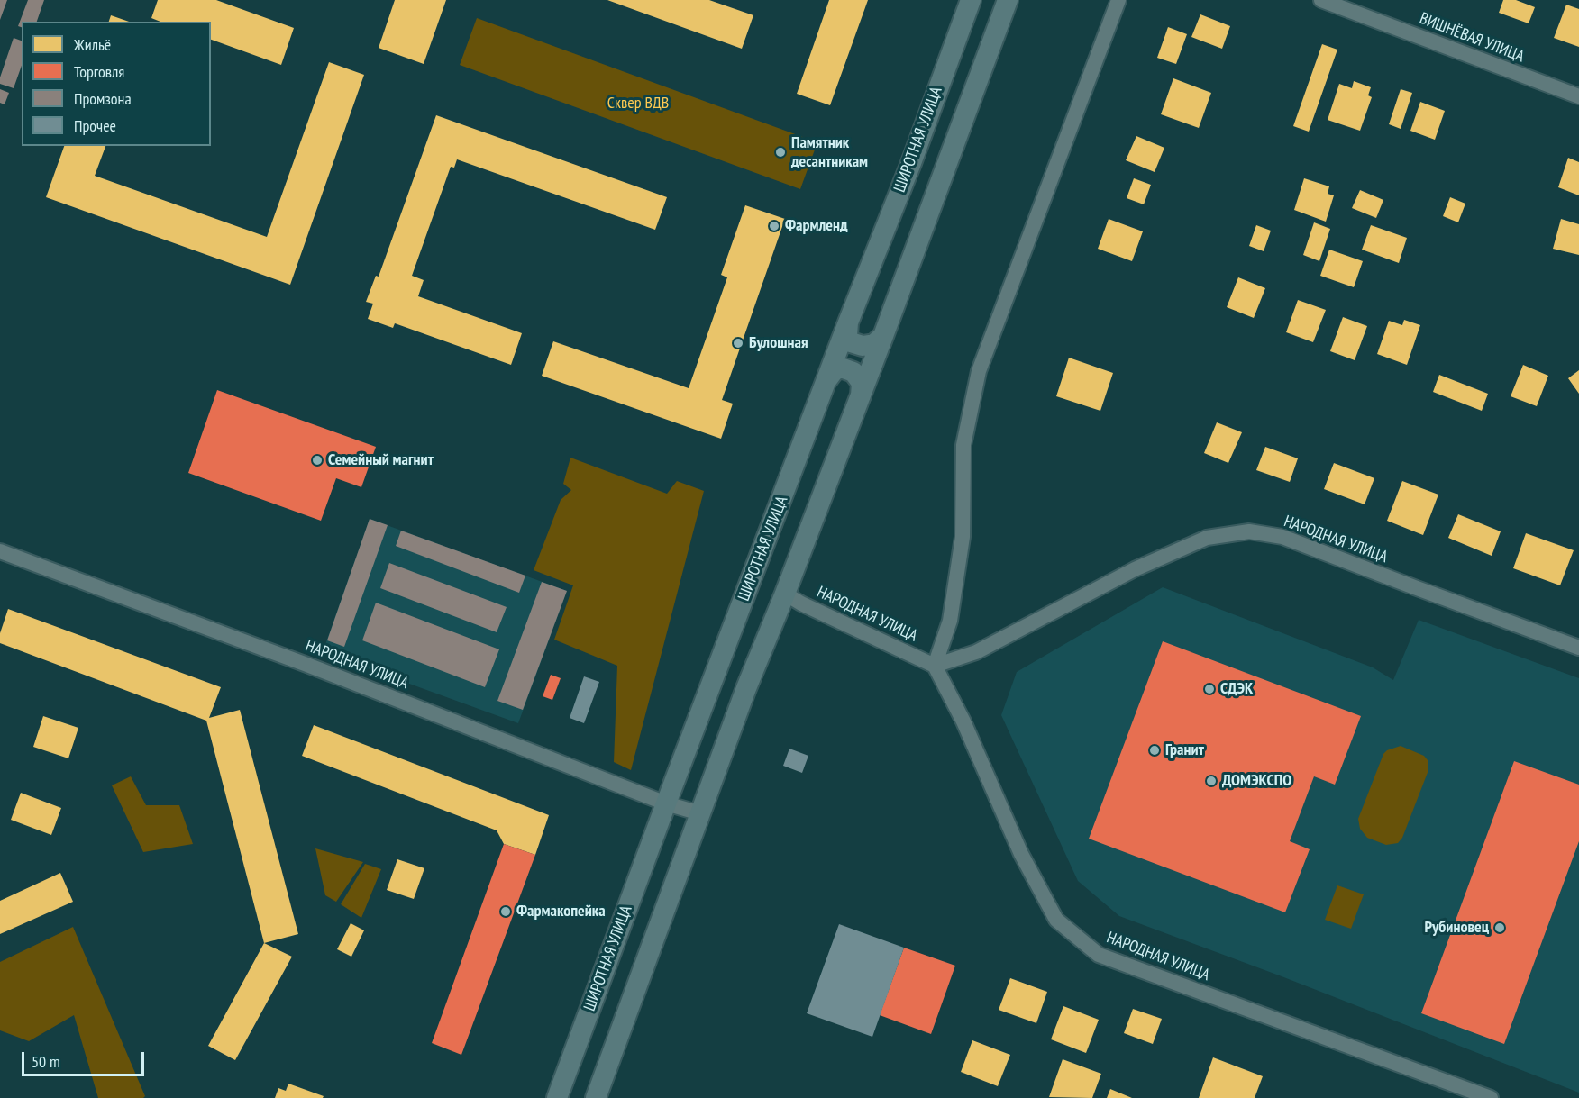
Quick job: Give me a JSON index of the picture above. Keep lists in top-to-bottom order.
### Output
{
  "streets": {
    "main road": ["ШИРОТНАЯ УЛИЦА"],
    "street": ["ВИШНЁВАЯ УЛИЦА", "НАРОДНАЯ УЛИЦА"]
  },
  "crossings": [
    ["ШИРОТНАЯ УЛИЦА", "НАРОДНАЯ УЛИЦА"]
  ],
  "parks": ["Сквер ВДВ"],
  "places": [
    "Памятник десантникам",
    "Фармленд",
    "Булошная",
    "Семейный магнит",
    "СДЭК",
    "Гранит",
    "ДОМЭКСПО",
    "Фармакопейка",
    "Рубиновец"
  ],
  "legend": [
    "Жильё",
    "Торговля",
    "Промзона",
    "Прочее"
  ],
  "scale_bar": "50 m"
}
